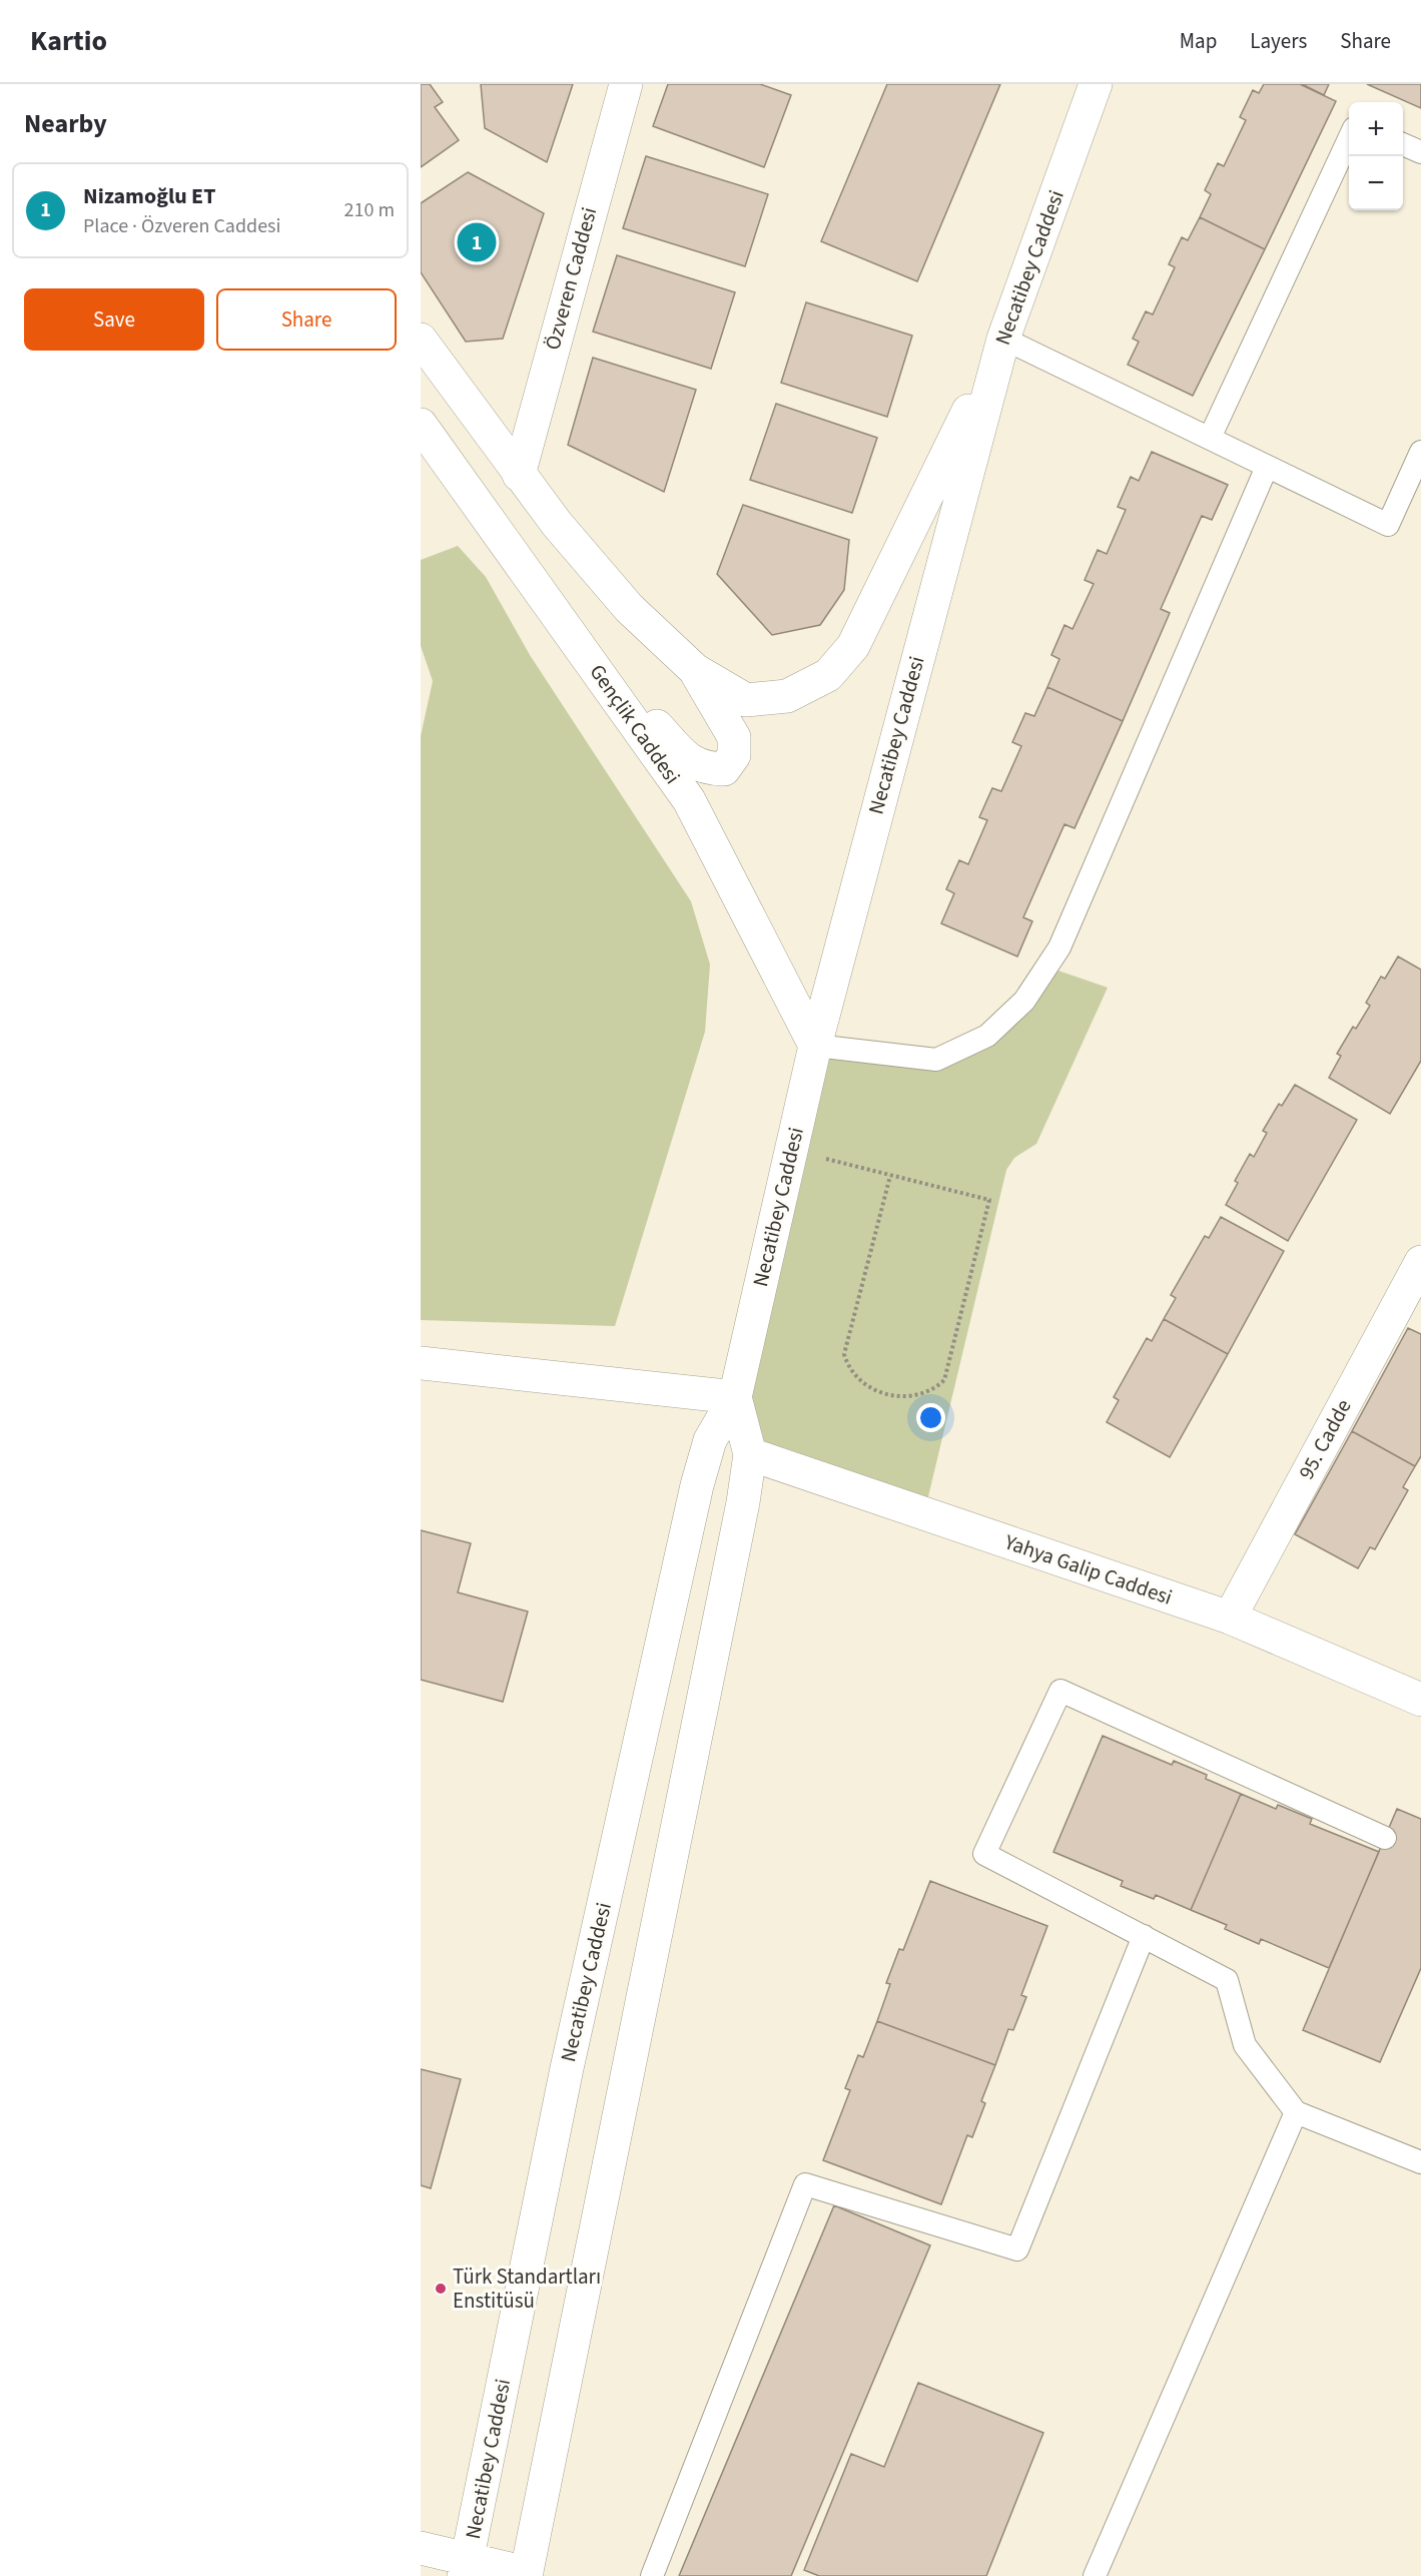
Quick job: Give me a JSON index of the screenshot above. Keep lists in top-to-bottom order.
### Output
{
  "streets": {
    "main road": [
      "Necatibey Caddesi",
      "Özveren Caddesi",
      "Gençlik Caddesi",
      "95. Cadde",
      "Yahya Galip Caddesi"
    ]
  },
  "crossings": [
    ["Necatibey Caddesi", "Gençlik Caddesi"],
    ["Necatibey Caddesi", "Yahya Galip Caddesi"],
    ["95. Cadde", "Yahya Galip Caddesi"]
  ],
  "places": ["Türk Standartları Enstitüsü"],
  "page": {
    "header": "Kartio",
    "nav": ["Map", "Layers", "Share"],
    "heading": "Nearby",
    "map_buttons": ["+", "−"],
    "list": [
      {
        "mark": "1",
        "name": "Nizamoğlu ET",
        "note": "Place · Özveren Caddesi",
        "value": "210 m"
      }
    ],
    "pins": "1",
    "buttons": ["Save", "Share"]
  }
}
